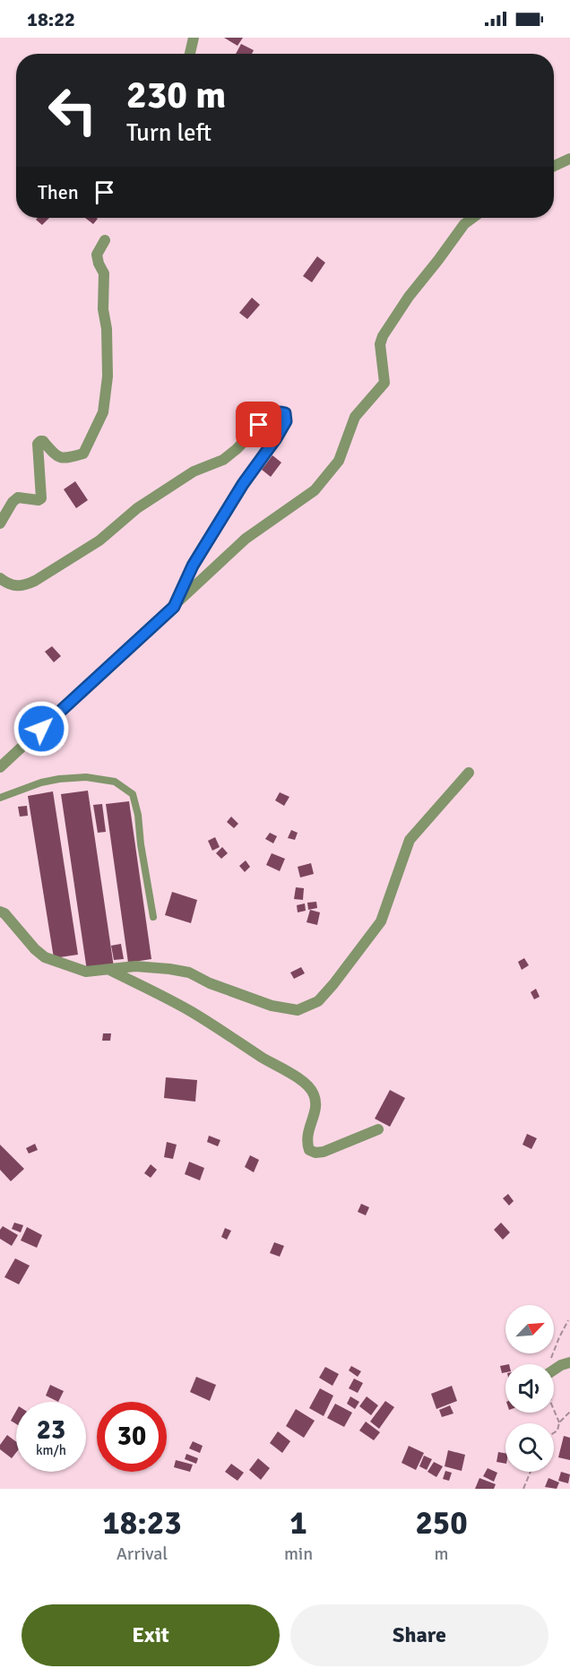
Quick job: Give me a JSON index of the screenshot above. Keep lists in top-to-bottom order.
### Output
{
  "north": "top right",
  "page": {
    "status": "18:22",
    "turn": ["230 m", "Turn left"],
    "then": "Then",
    "speed": "23 km/h",
    "limit": "30",
    "eta": [
      "18:23",
      "Arrival",
      "1",
      "min",
      "250",
      "m"
    ],
    "buttons": ["Exit", "Share"]
  }
}
